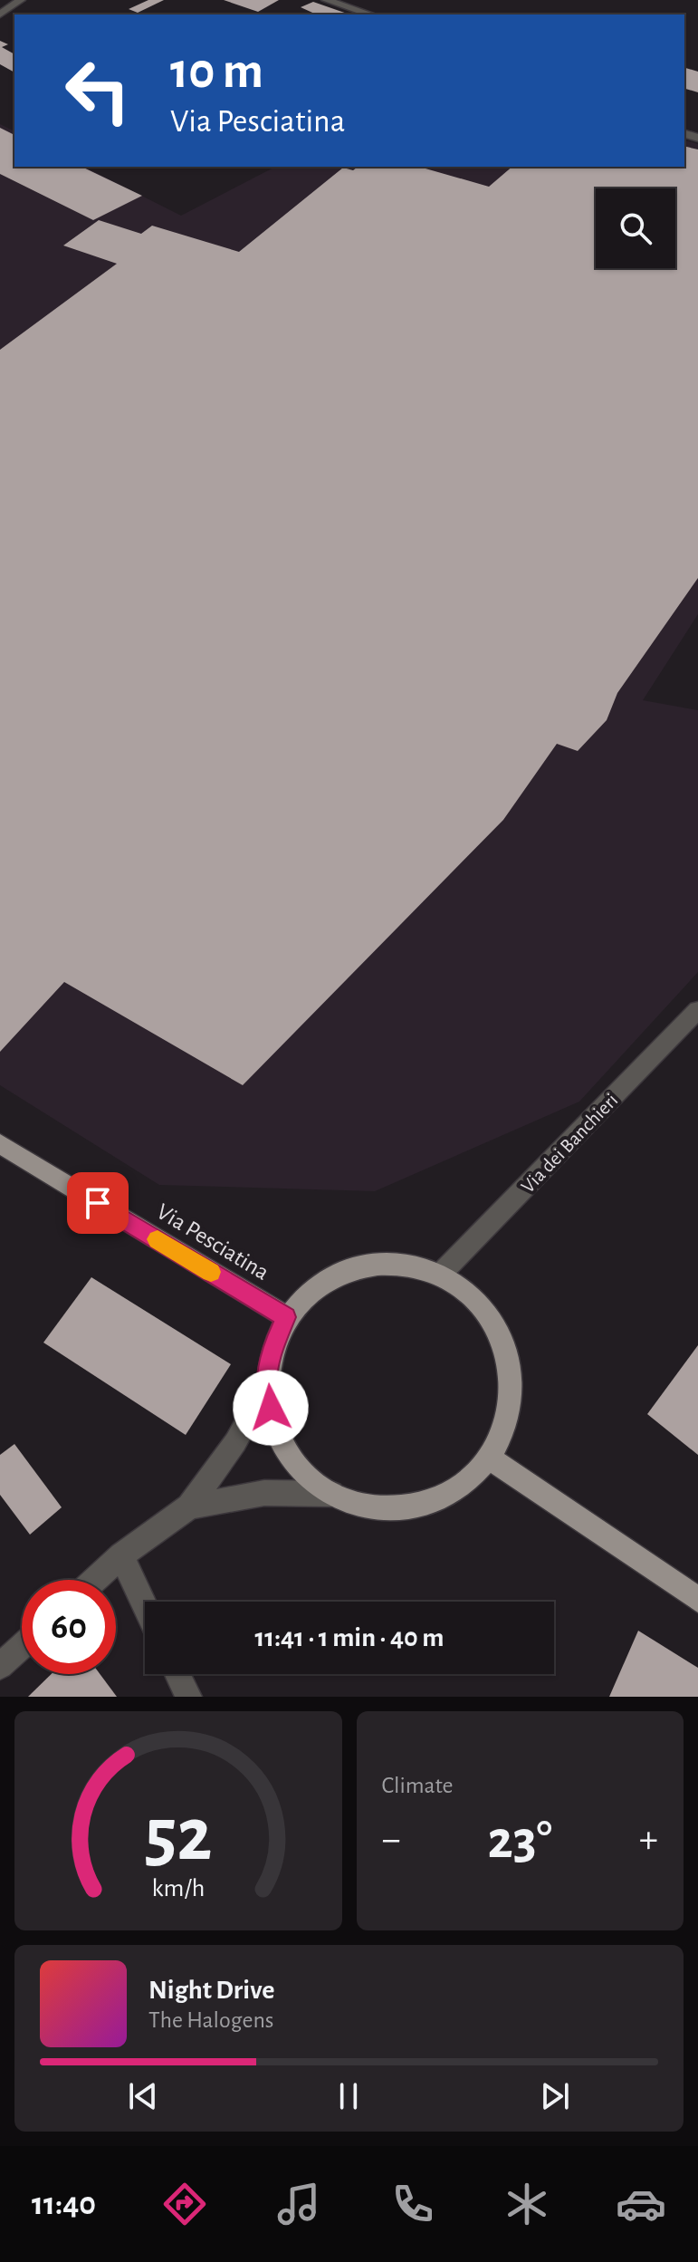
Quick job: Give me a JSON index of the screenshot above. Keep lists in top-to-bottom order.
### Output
{
  "streets": {
    "main road": ["Via Pesciatina"],
    "street": ["Via dei Banchieri"]
  },
  "crossings": [
    ["Via dei Banchieri", "Via Pesciatina"]
  ],
  "page": {
    "turn": ["10 m", "Via Pesciatina"],
    "limit": "60",
    "trip": "11:41 · 1 min · 40 m",
    "tile": "Climate",
    "heat": ["−", "23°", "+"],
    "song": ["Night Drive", "The Halogens"],
    "tabs": "11:40",
    "gauge": ["52", "km/h"]
  }
}
